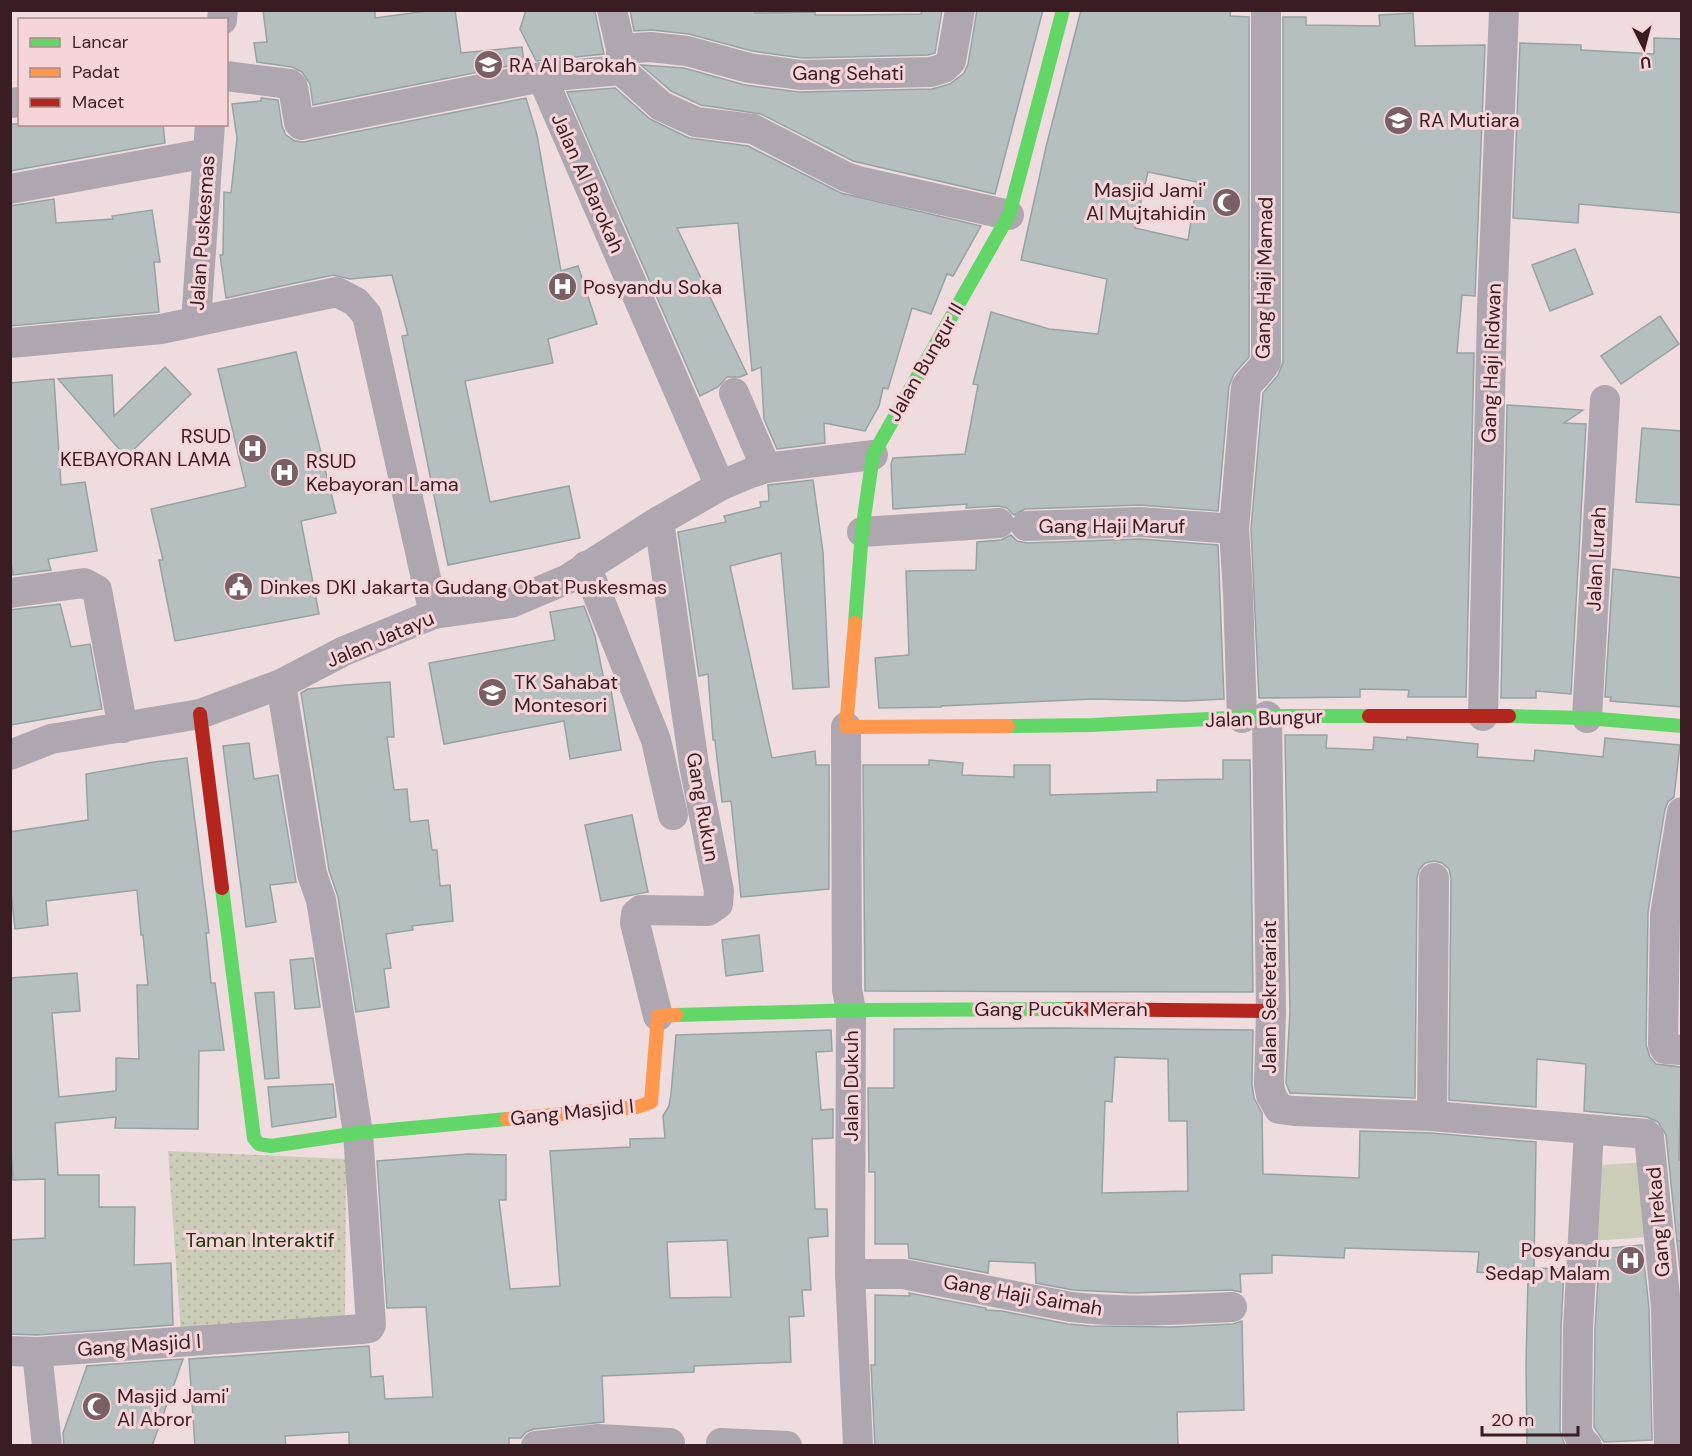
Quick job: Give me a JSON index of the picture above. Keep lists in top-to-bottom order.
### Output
{
  "streets": {
    "street": [
      "Gang Sehati",
      "Jalan Al Barokah",
      "Jalan Puskesmas",
      "Gang Haji Mamad",
      "Jalan Bungur II",
      "Gang Haji Ridwan",
      "Gang Haji Maruf",
      "Jalan Lurah",
      "Jalan Jatayu",
      "Jalan Bungur",
      "Gang Rukun",
      "Jalan Sekretariat",
      "Gang Pucuk Merah",
      "Jalan Dukuh",
      "Gang Masjid I",
      "Gang Irekad",
      "Gang Haji Saimah"
    ]
  },
  "crossings": [
    ["Jalan Al Barokah", "Jalan Jatayu"],
    ["Jalan Puskesmas", "Jalan Jatayu"],
    ["Gang Haji Mamad", "Gang Haji Maruf"],
    ["Gang Haji Mamad", "Jalan Bungur"],
    ["Gang Haji Mamad", "Jalan Sekretariat"],
    ["Jalan Bungur II", "Gang Haji Maruf"],
    ["Jalan Bungur II", "Jalan Jatayu"],
    ["Jalan Bungur II", "Jalan Bungur"],
    ["Jalan Bungur II", "Jalan Dukuh"],
    ["Gang Haji Ridwan", "Jalan Bungur"],
    ["Jalan Lurah", "Jalan Bungur"],
    ["Jalan Jatayu", "Gang Rukun"],
    ["Jalan Jatayu", "Gang Masjid I"],
    ["Jalan Bungur", "Jalan Sekretariat"],
    ["Jalan Bungur", "Jalan Dukuh"],
    ["Gang Rukun", "Gang Masjid I"],
    ["Jalan Sekretariat", "Gang Pucuk Merah"],
    ["Jalan Sekretariat", "Gang Irekad"],
    ["Gang Pucuk Merah", "Jalan Dukuh"],
    ["Jalan Dukuh", "Gang Haji Saimah"]
  ],
  "parks": ["Taman Interaktif"],
  "places": {
    "school or university": ["RA Al Barokah", "RA Mutiara", "TK Sahabat Montesori"],
    "mosque": ["Masjid Jami' Al Mujtahidin", "Masjid Jami' Al Abror"],
    "hospital": [
      "Posyandu Soka",
      "RSUD KEBAYORAN LAMA",
      "RSUD Kebayoran Lama",
      "Posyandu Sedap Malam"
    ],
    "public building": ["Dinkes DKI Jakarta Gudang Obat Puskesmas"]
  },
  "legend": ["Lancar", "Padat", "Macet"],
  "scale_bar": "20 m",
  "north": "bottom"
}
